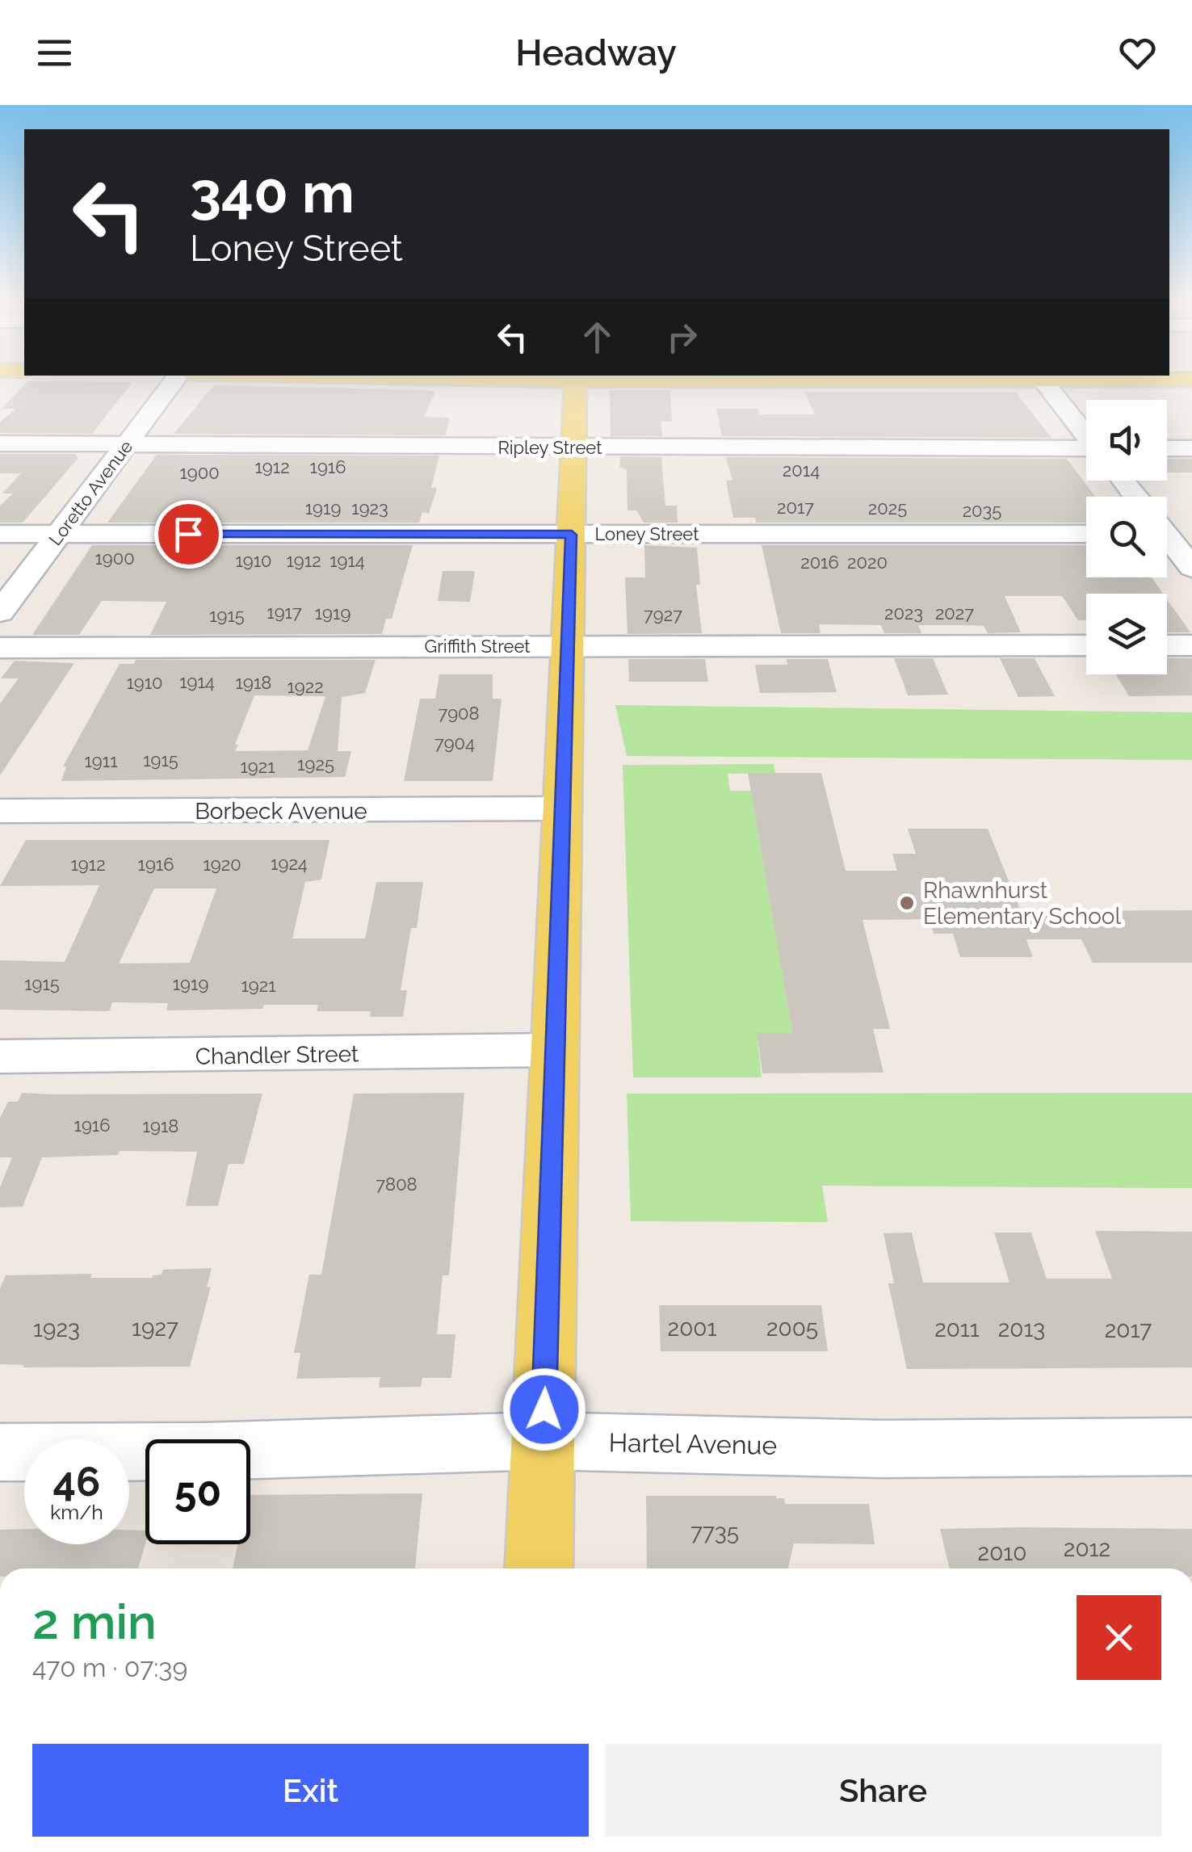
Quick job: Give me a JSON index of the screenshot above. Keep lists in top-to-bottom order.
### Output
{
  "streets": {
    "street": [
      "Ripley Street",
      "Loretto Avenue",
      "Loney Street",
      "Griffith Street",
      "Borbeck Avenue",
      "Chandler Street",
      "Hartel Avenue"
    ]
  },
  "crossings": [
    ["Ripley Street", "Loretto Avenue"],
    ["Loretto Avenue", "Loney Street"]
  ],
  "places": ["Rhawnhurst Elementary School"],
  "house_numbers": [
    "1912",
    "1916",
    "2014",
    "1900",
    "2017",
    "1919",
    "1923",
    "2025",
    "2035",
    "1900",
    "1910",
    "1912",
    "1914",
    "2016",
    "2020",
    "1917",
    "1919",
    "2023",
    "2027",
    "7927",
    "1915",
    "1914",
    "1910",
    "1918",
    "1922",
    "7908",
    "7904",
    "1915",
    "1911",
    "1925",
    "1921",
    "1924",
    "1912",
    "1916",
    "1920",
    "1915",
    "1919",
    "1921",
    "1916",
    "1918",
    "7808",
    "1927",
    "2001",
    "2005",
    "1923",
    "2011",
    "2013",
    "2017",
    "7735",
    "2012",
    "2010"
  ],
  "page": {
    "header": "Headway",
    "turn": ["340 m", "Loney Street"],
    "speed": "46 km/h",
    "limit": "50",
    "heading": ["2 min", "470 m · 07:39"],
    "buttons": ["Exit", "Share"]
  }
}
